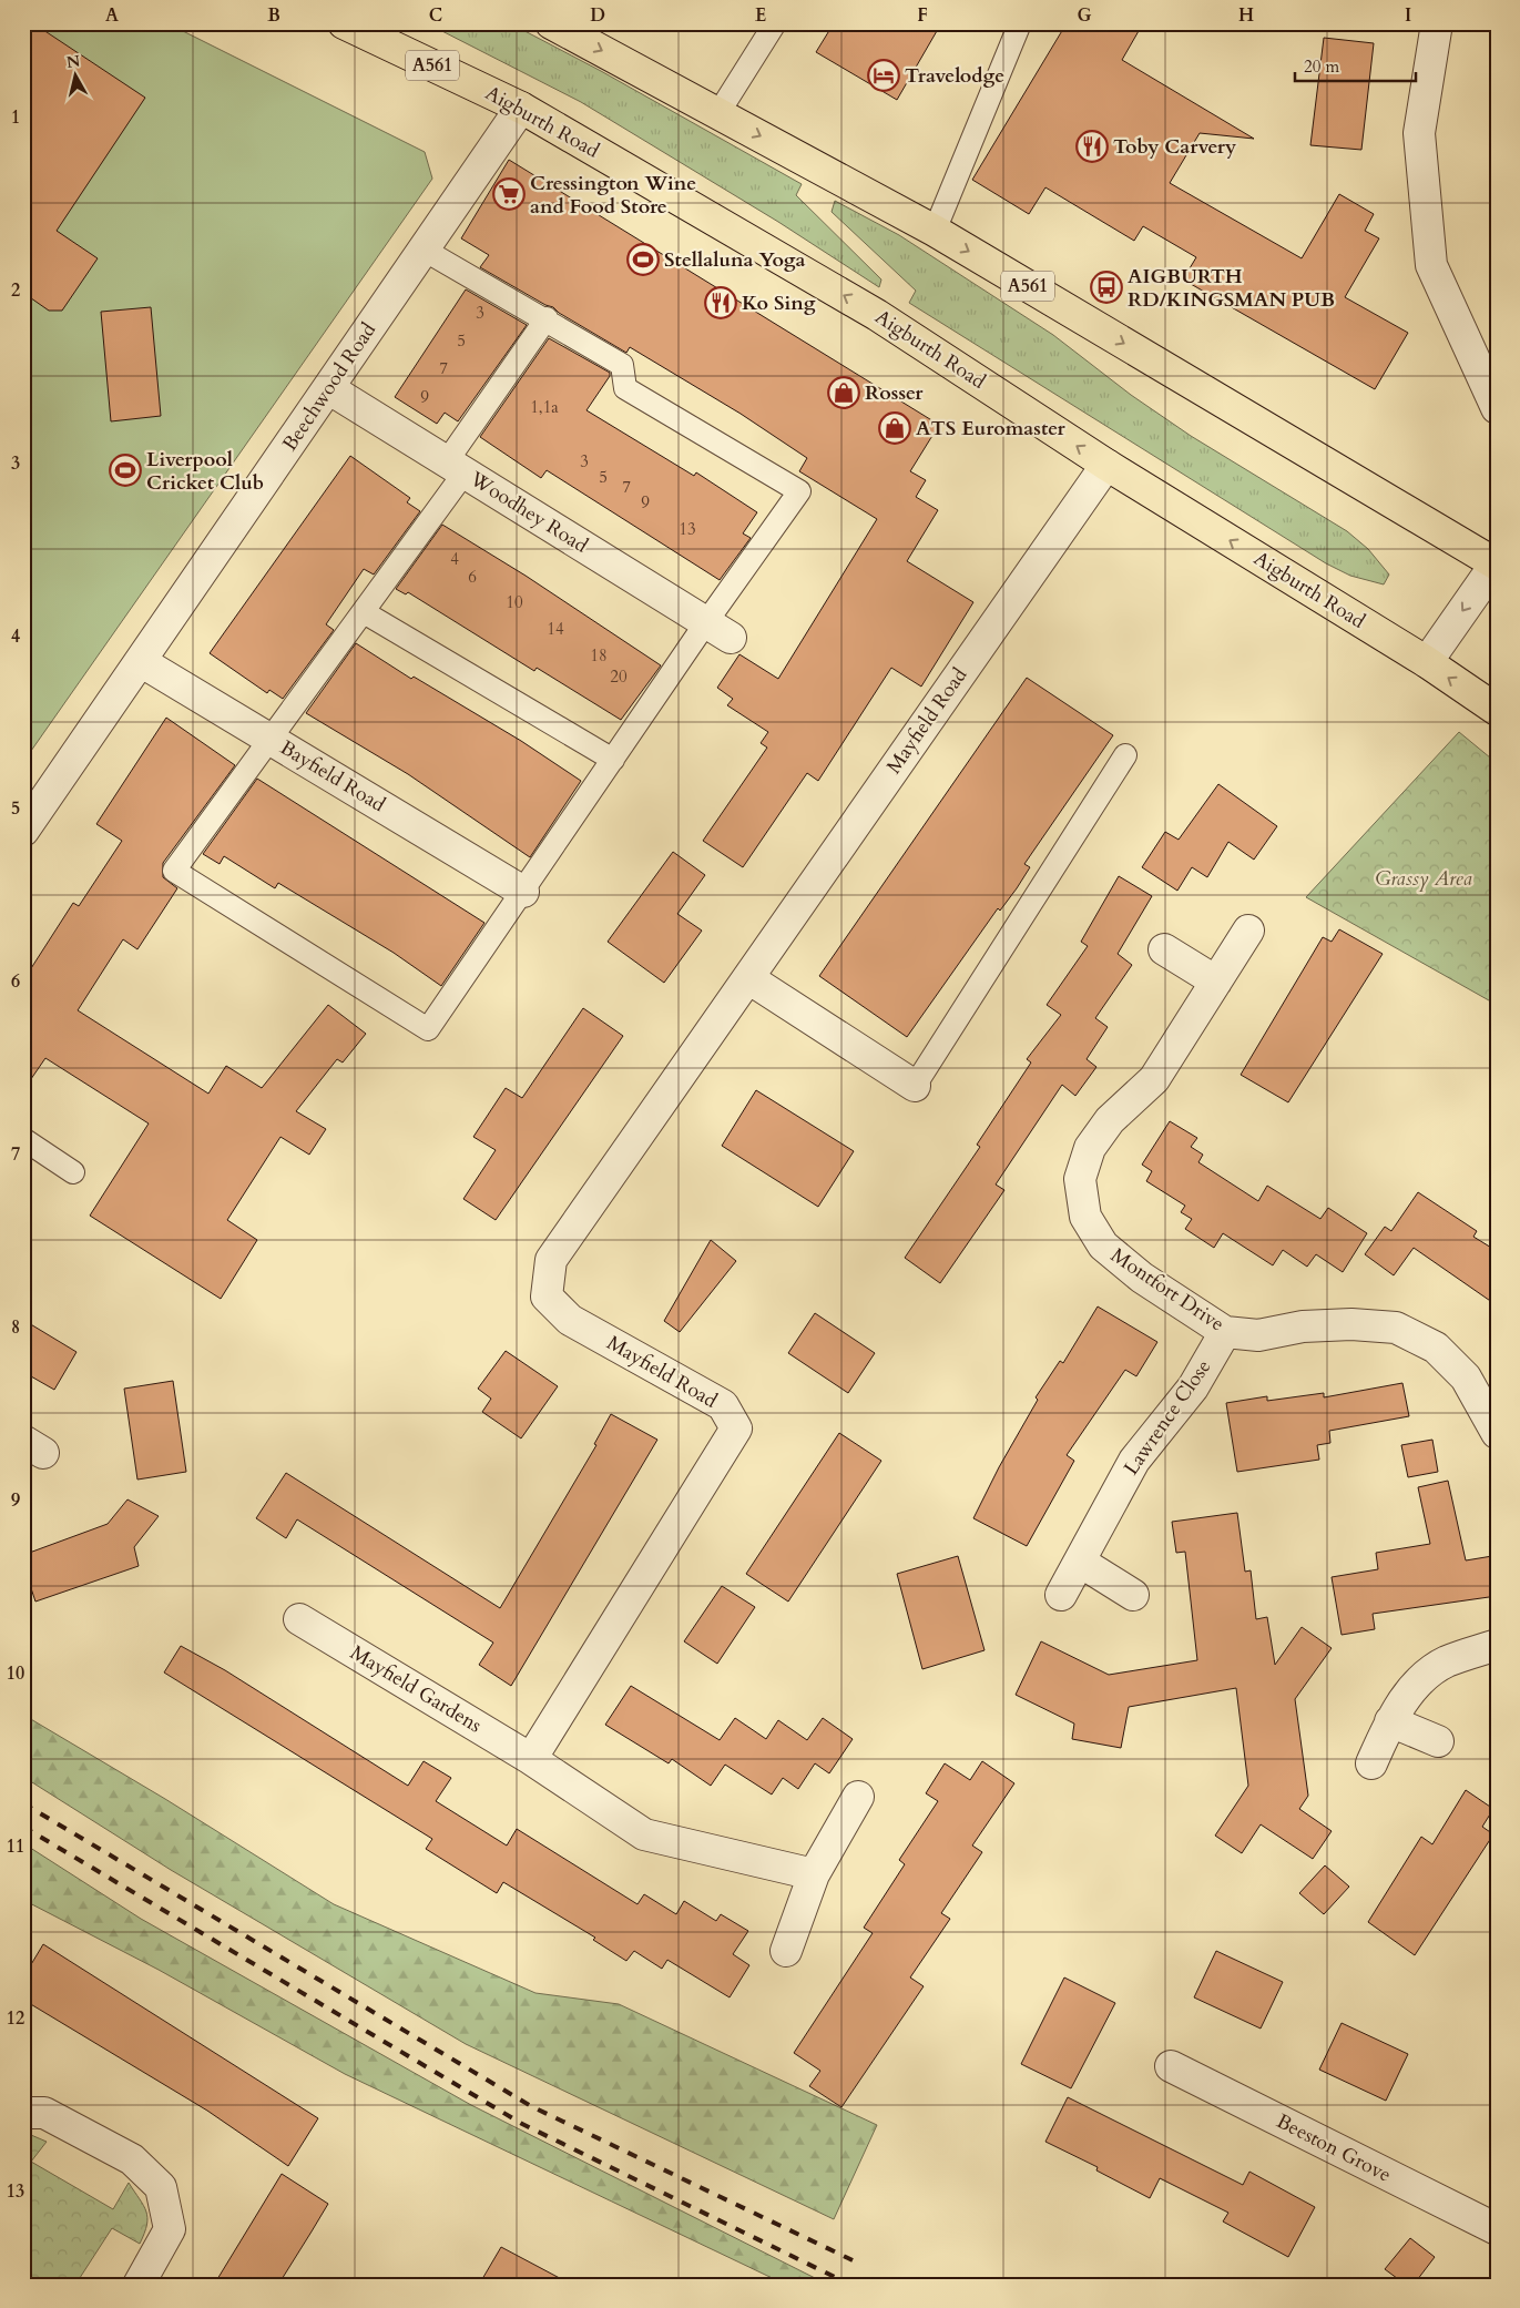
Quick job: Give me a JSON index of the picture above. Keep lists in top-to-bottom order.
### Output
{
  "streets": {
    "highway": ["A561", "Aigburth Road"],
    "street": [
      "Beechwood Road",
      "Woodhey Road",
      "Mayfield Road",
      "Bayfield Road",
      "Montfort Drive",
      "Lawrence Close",
      "Mayfield Gardens",
      "Beeston Grove"
    ]
  },
  "crossings": [
    ["Aigburth Road", "Beechwood Road"],
    ["Aigburth Road", "Mayfield Road"],
    ["Beechwood Road", "Woodhey Road"],
    ["Beechwood Road", "Bayfield Road"],
    ["Mayfield Road", "Mayfield Gardens"],
    ["Montfort Drive", "Lawrence Close"]
  ],
  "parks": ["Grassy Area"],
  "places": {
    "hotel": ["Travelodge"],
    "restaurant": ["Toby Carvery", "Ko Sing"],
    "supermarket": ["Cressington Wine and Food Store"],
    "sports": ["Stellaluna Yoga", "Liverpool Cricket Club"],
    "bus stop": ["AIGBURTH RD/KINGSMAN PUB"],
    "shop": ["Rosser", "ATS Euromaster"]
  },
  "house_numbers": [
    "3",
    "5",
    "7",
    "9",
    "1,1a",
    "3",
    "5",
    "7",
    "9",
    "13",
    "4",
    "6",
    "10",
    "14",
    "18",
    "20"
  ],
  "scale_bar": "20 m",
  "north": "top",
  "grid": {
    "columns": [
      "A",
      "B",
      "C",
      "D",
      "E",
      "F",
      "G",
      "H",
      "I"
    ],
    "rows": [
      "1",
      "2",
      "3",
      "4",
      "5",
      "6",
      "7",
      "8",
      "9",
      "10",
      "11",
      "12",
      "13"
    ]
  }
}
